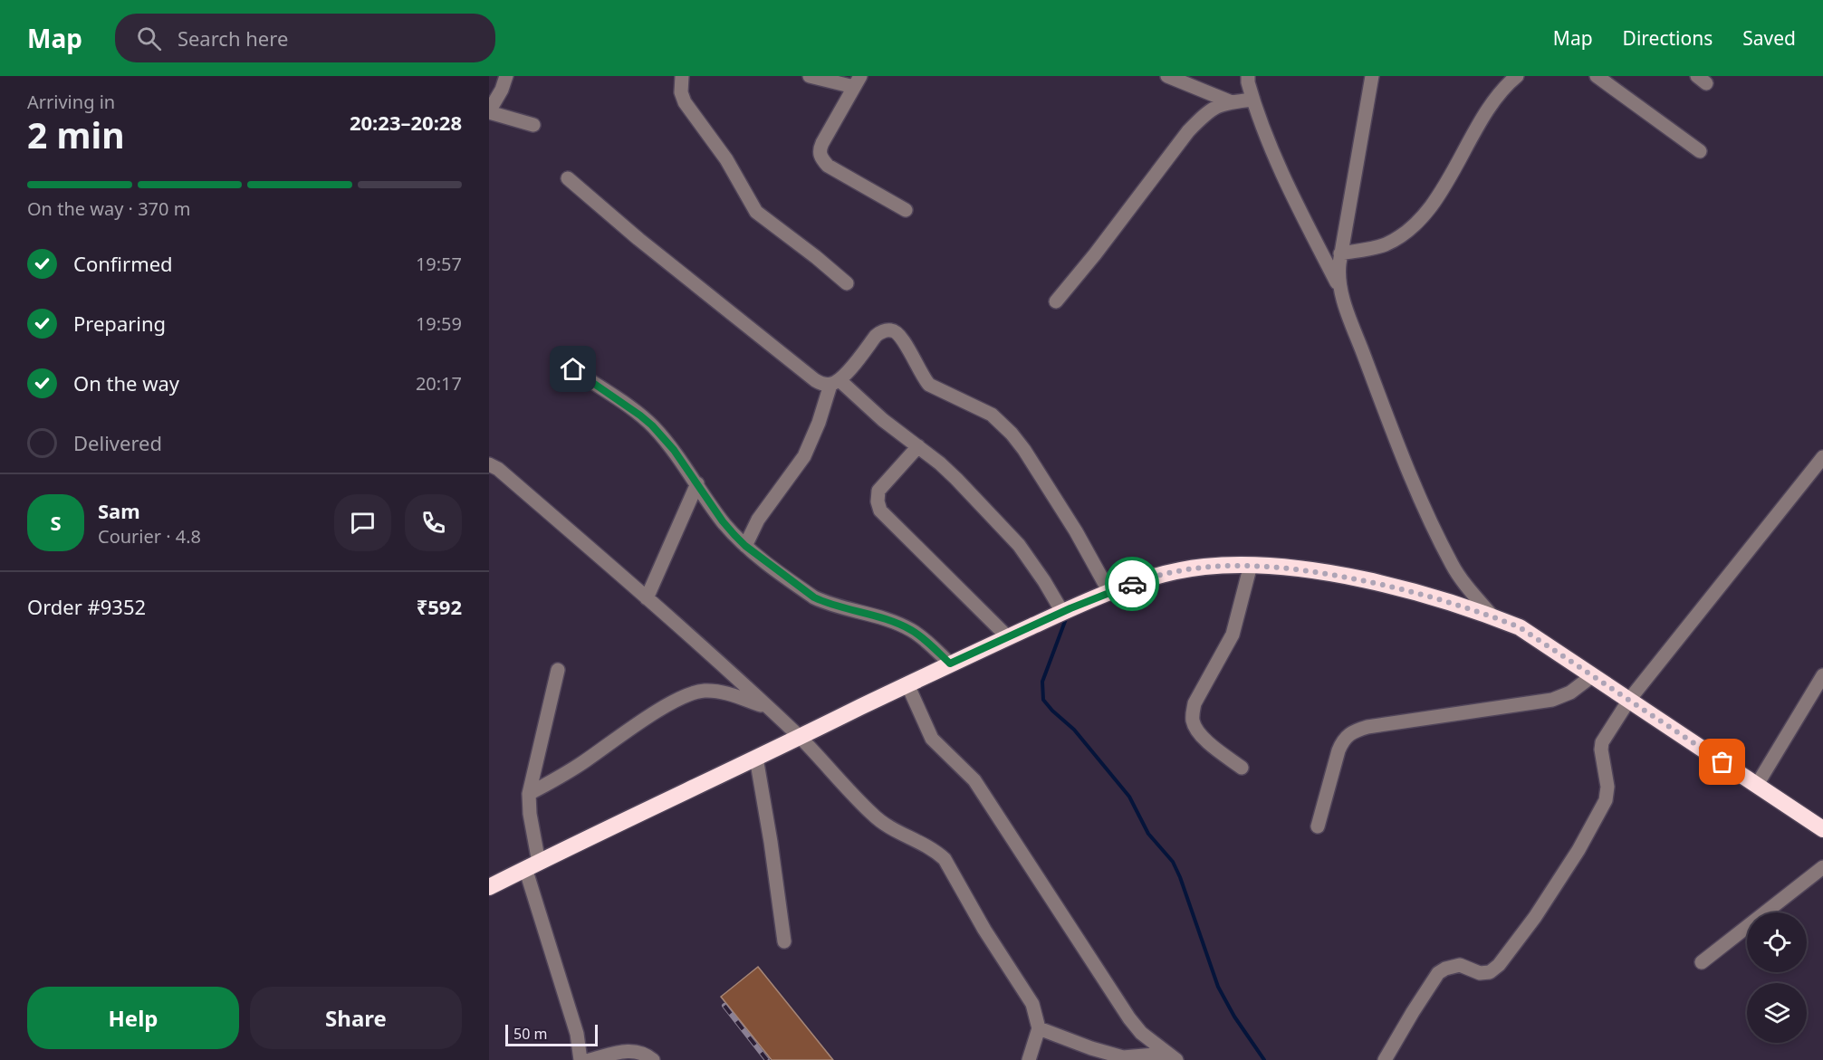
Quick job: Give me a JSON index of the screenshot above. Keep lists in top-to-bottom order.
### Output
{
  "scale_bar": "50 m",
  "page": {
    "header": "Map",
    "search": "Search here",
    "nav": ["Map", "Directions", "Saved"],
    "heading": ["2 min", "Arriving in", "20:23–20:28"],
    "panel": [
      "Sam",
      "Courier · 4.8",
      "Order #9352",
      "₹592"
    ],
    "bar": "On the way · 370 m",
    "list": [
      ["Confirmed", "19:57"],
      ["Preparing", "19:59"],
      ["On the way", "20:17"],
      "Delivered"
    ],
    "round": "S",
    "buttons": ["Help", "Share"],
    "scale": "50 m"
  }
}
